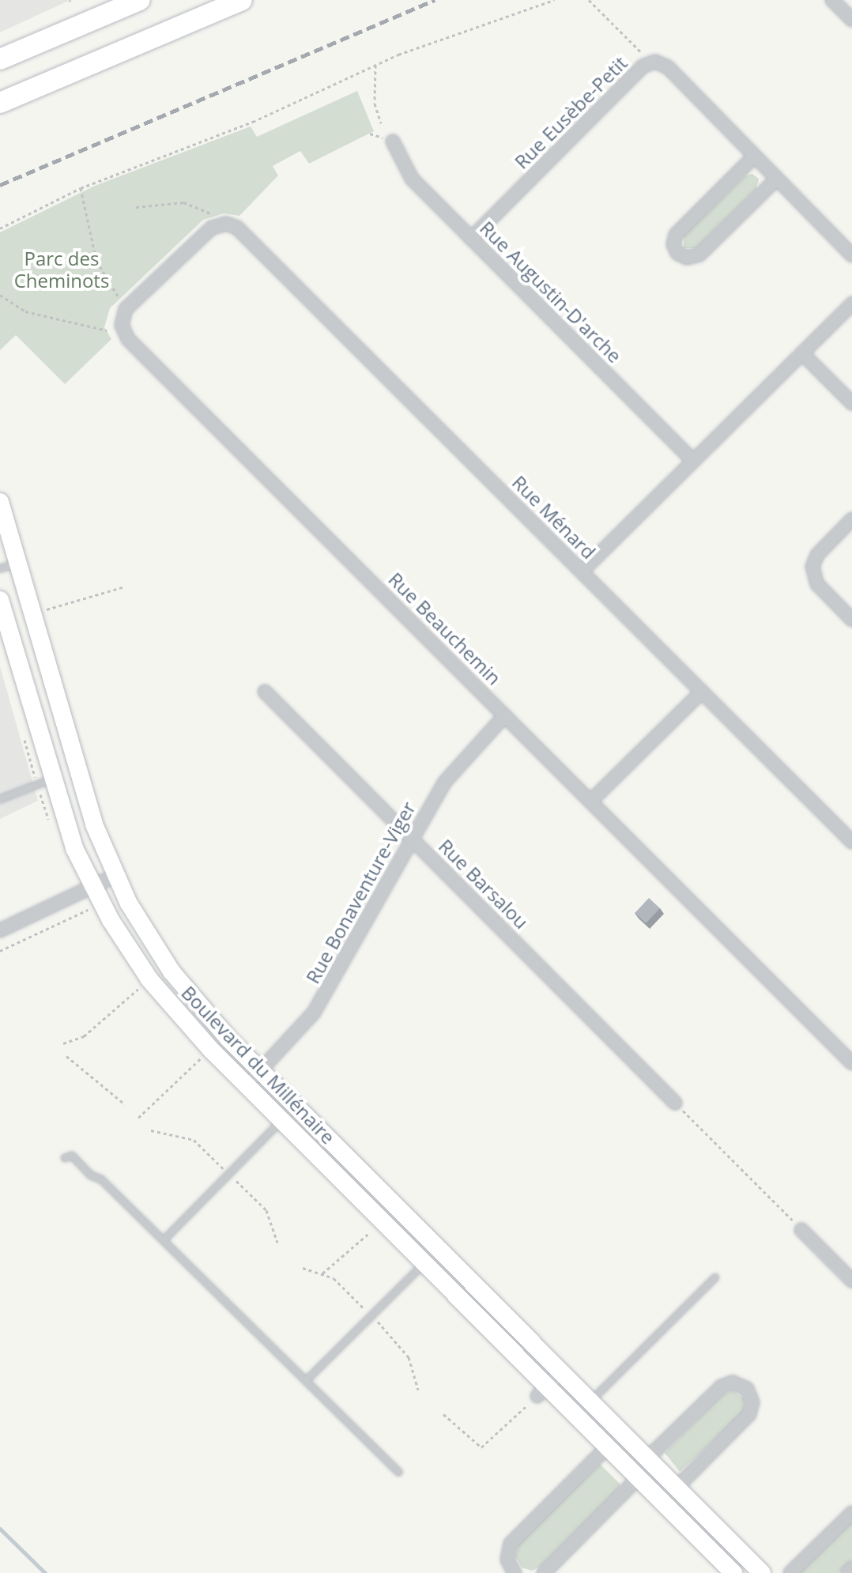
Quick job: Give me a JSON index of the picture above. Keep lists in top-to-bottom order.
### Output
{
  "streets": {
    "street": [
      "Rue Eusèbe-Petit",
      "Rue Augustin-D'arche",
      "Rue Ménard",
      "Rue Beauchemin",
      "Rue Barsalou",
      "Rue Bonaventure-Viger",
      "Boulevard du Millénaire"
    ]
  },
  "crossings": [
    ["Rue Eusèbe-Petit", "Rue Augustin-D'arche"],
    ["Rue Ménard", "Rue Beauchemin"],
    ["Rue Beauchemin", "Rue Bonaventure-Viger"],
    ["Rue Barsalou", "Rue Bonaventure-Viger"],
    ["Rue Bonaventure-Viger", "Boulevard du Millénaire"]
  ],
  "parks": ["Parc des Cheminots"]
}
